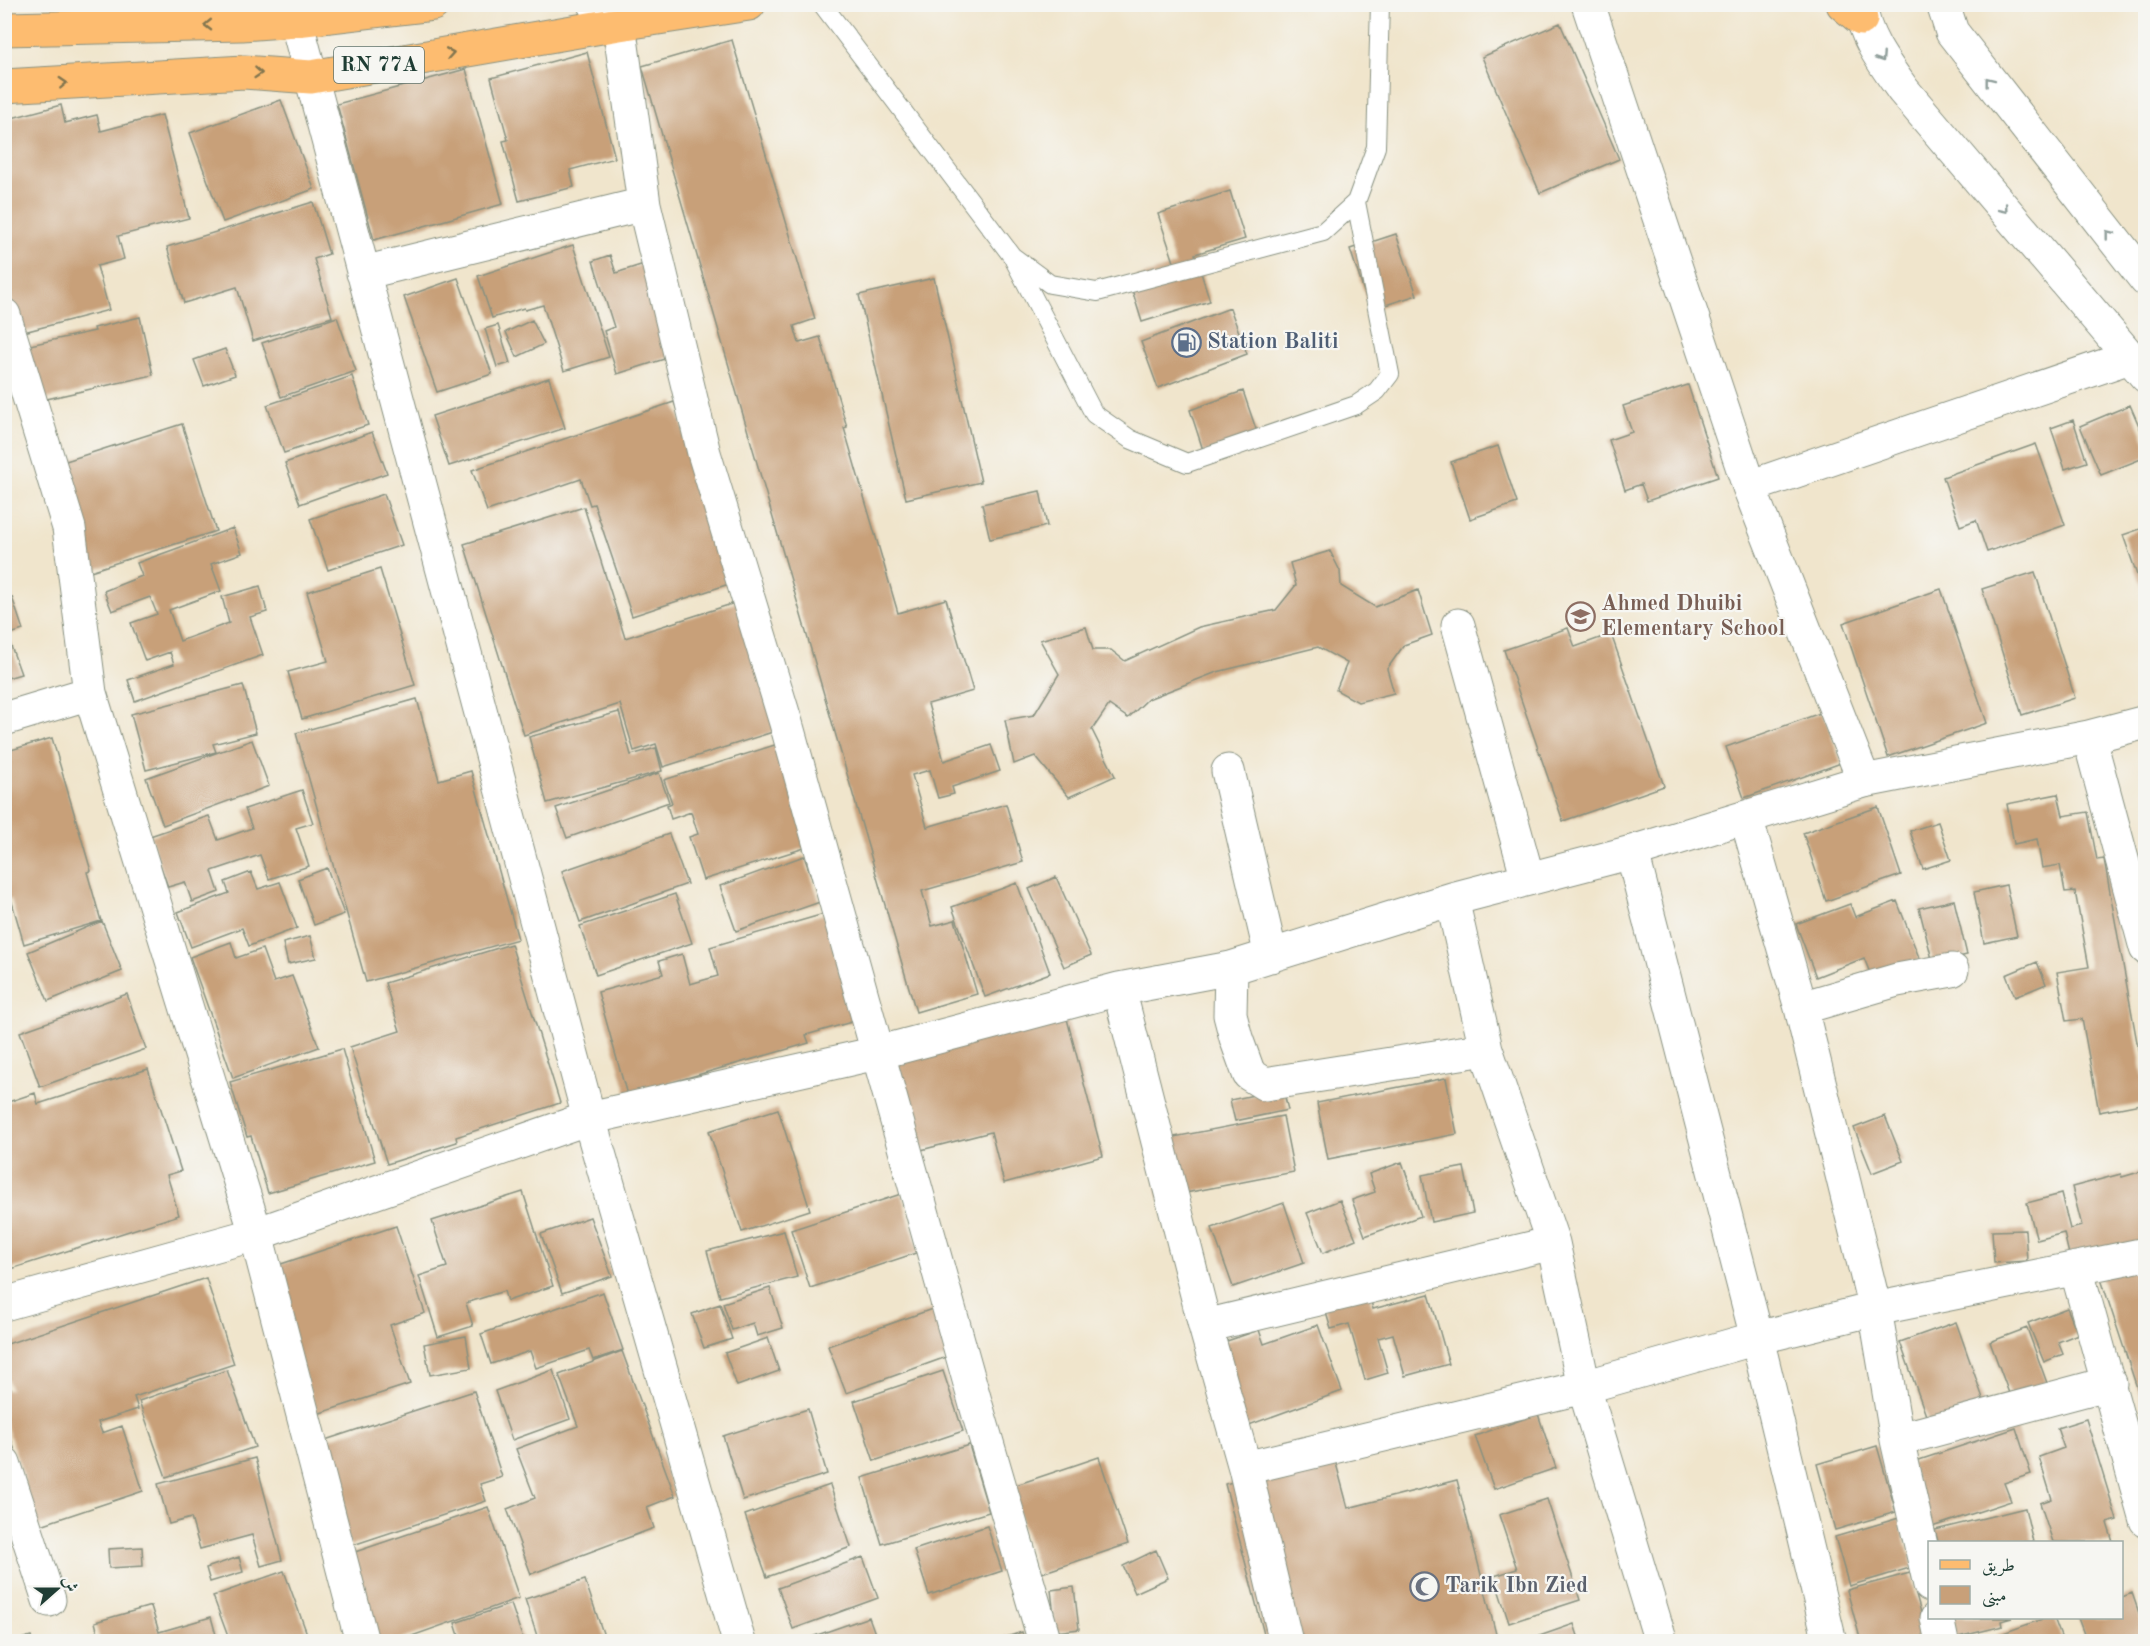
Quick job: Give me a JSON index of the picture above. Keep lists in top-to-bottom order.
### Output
{
  "streets": {
    "main road": ["RN 77A"]
  },
  "places": {
    "fuel station": ["Station Baliti"],
    "school or university": ["Ahmed Dhuibi Elementary School"],
    "mosque": ["Tarik Ibn Zied"]
  },
  "legend": ["طريق", "مبنى"],
  "north": "right"
}
